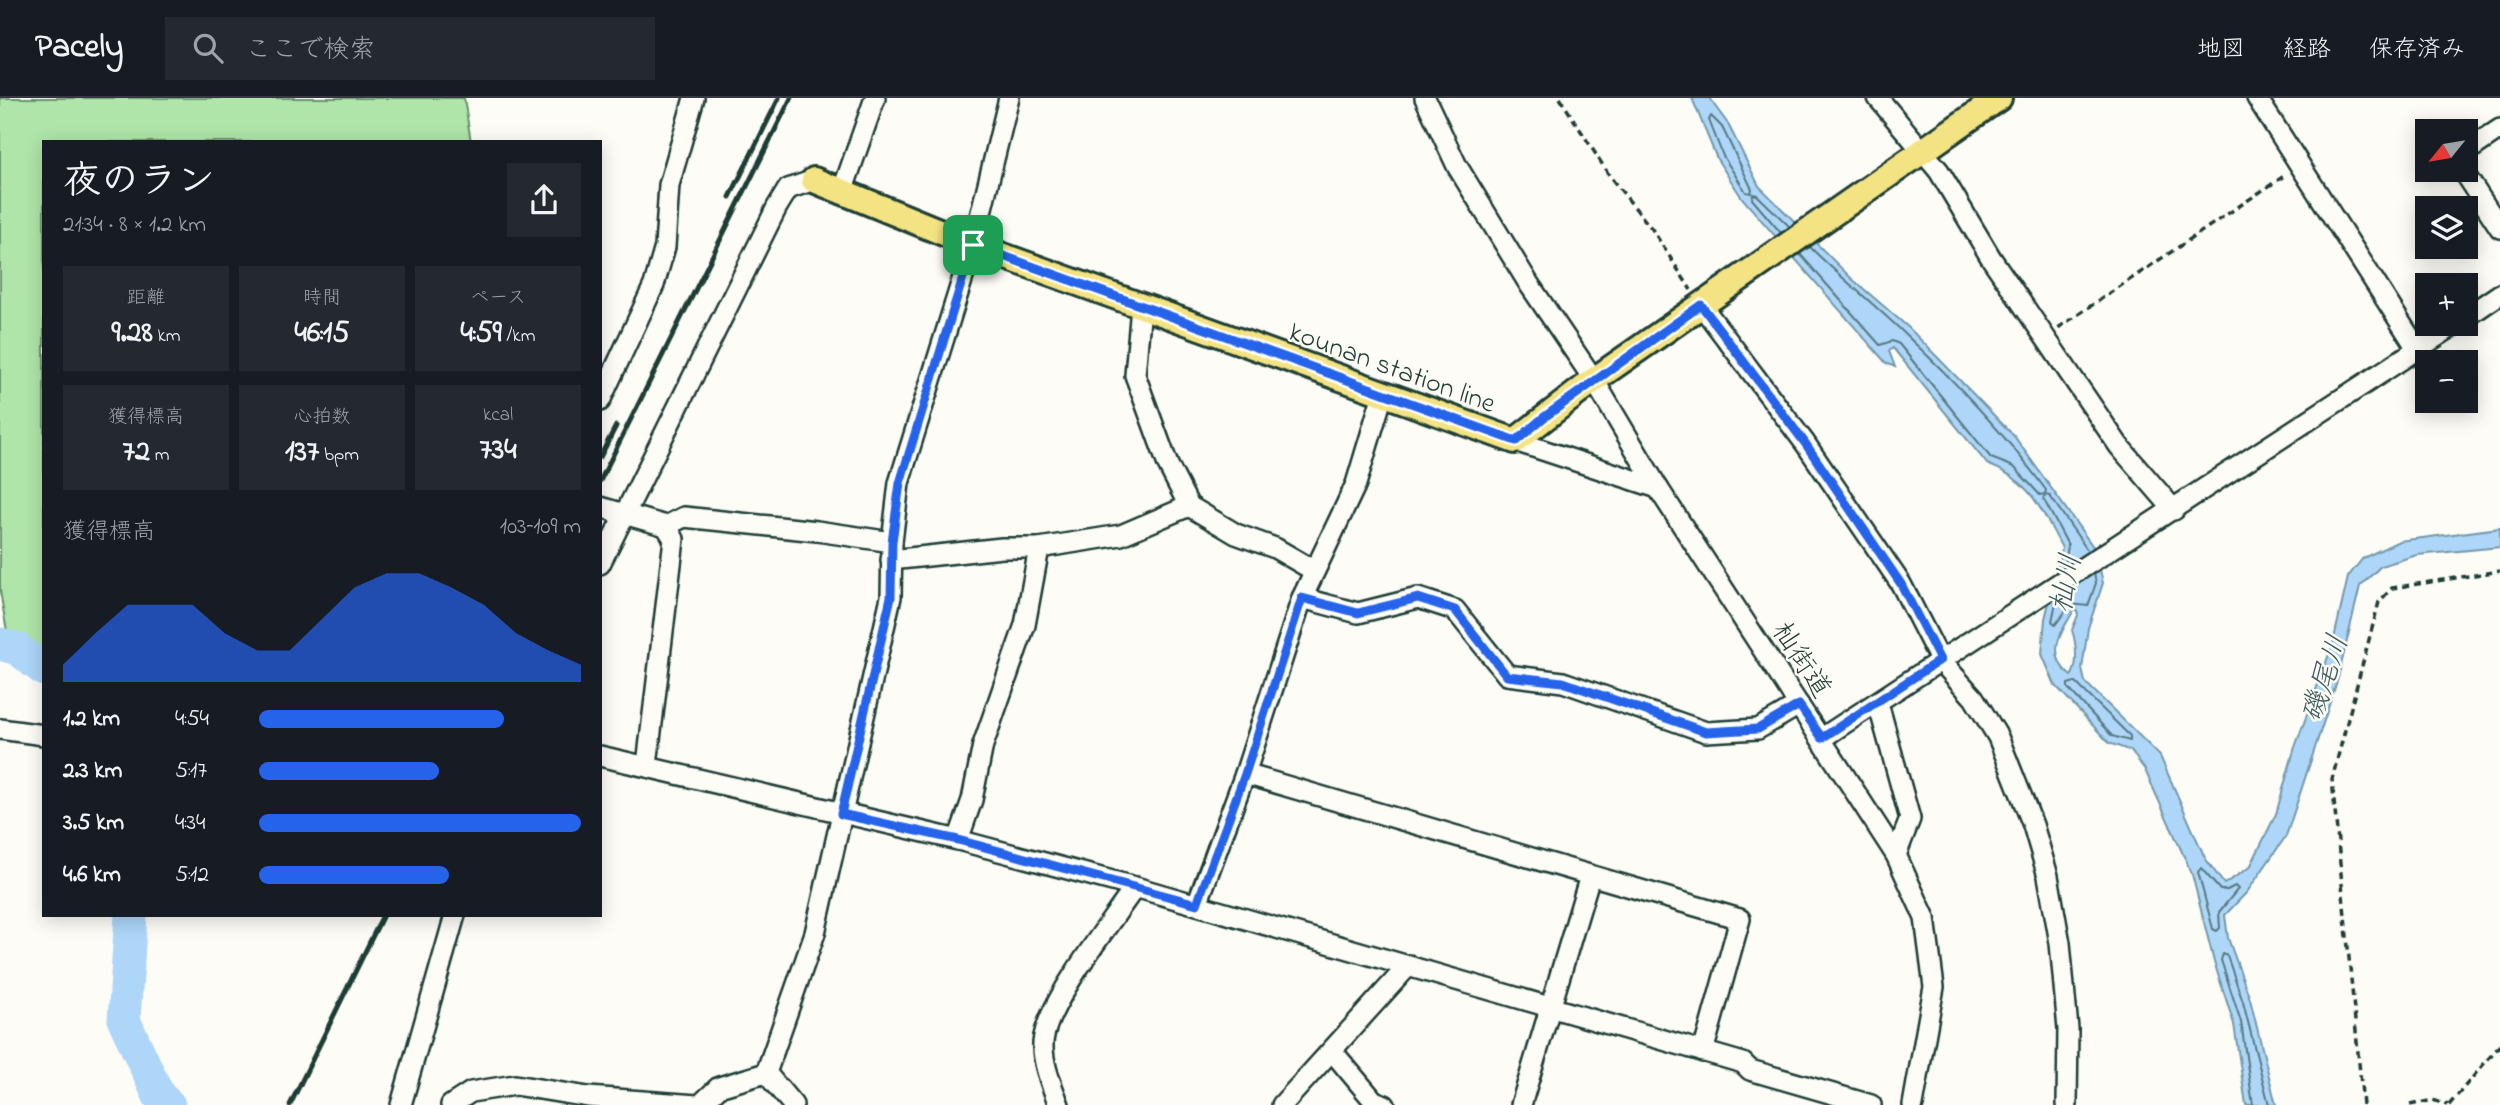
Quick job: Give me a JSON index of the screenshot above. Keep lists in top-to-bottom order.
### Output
{
  "streets": {
    "main road": ["kounan station line"],
    "street": ["杣街道"]
  },
  "crossings": [
    ["kounan station line", "杣街道"]
  ],
  "water": ["杣川", "磯尾川"],
  "north": "bottom left",
  "page": {
    "header": "Pacely",
    "search": "ここで検索",
    "nav": ["地図", "経路", "保存済み"],
    "map_buttons": ["+", "−"],
    "heading": ["夜のラン", "21:34 · 8 × 1.2 km"],
    "stats": [
      ["距離", "9.28 km"],
      ["時間", "46:15"],
      ["ペース", "4:59 /km"],
      ["獲得標高", "72 m"],
      ["心拍数", "137 bpm"],
      ["kcal", "734"]
    ],
    "chart": ["獲得標高", "103–109 m"],
    "list": [
      {
        "name": "1.2 km",
        "note": "4:54"
      },
      {
        "name": "2.3 km",
        "note": "5:17"
      },
      {
        "name": "3.5 km",
        "note": "4:34"
      },
      {
        "name": "4.6 km",
        "note": "5:12"
      }
    ]
  }
}
